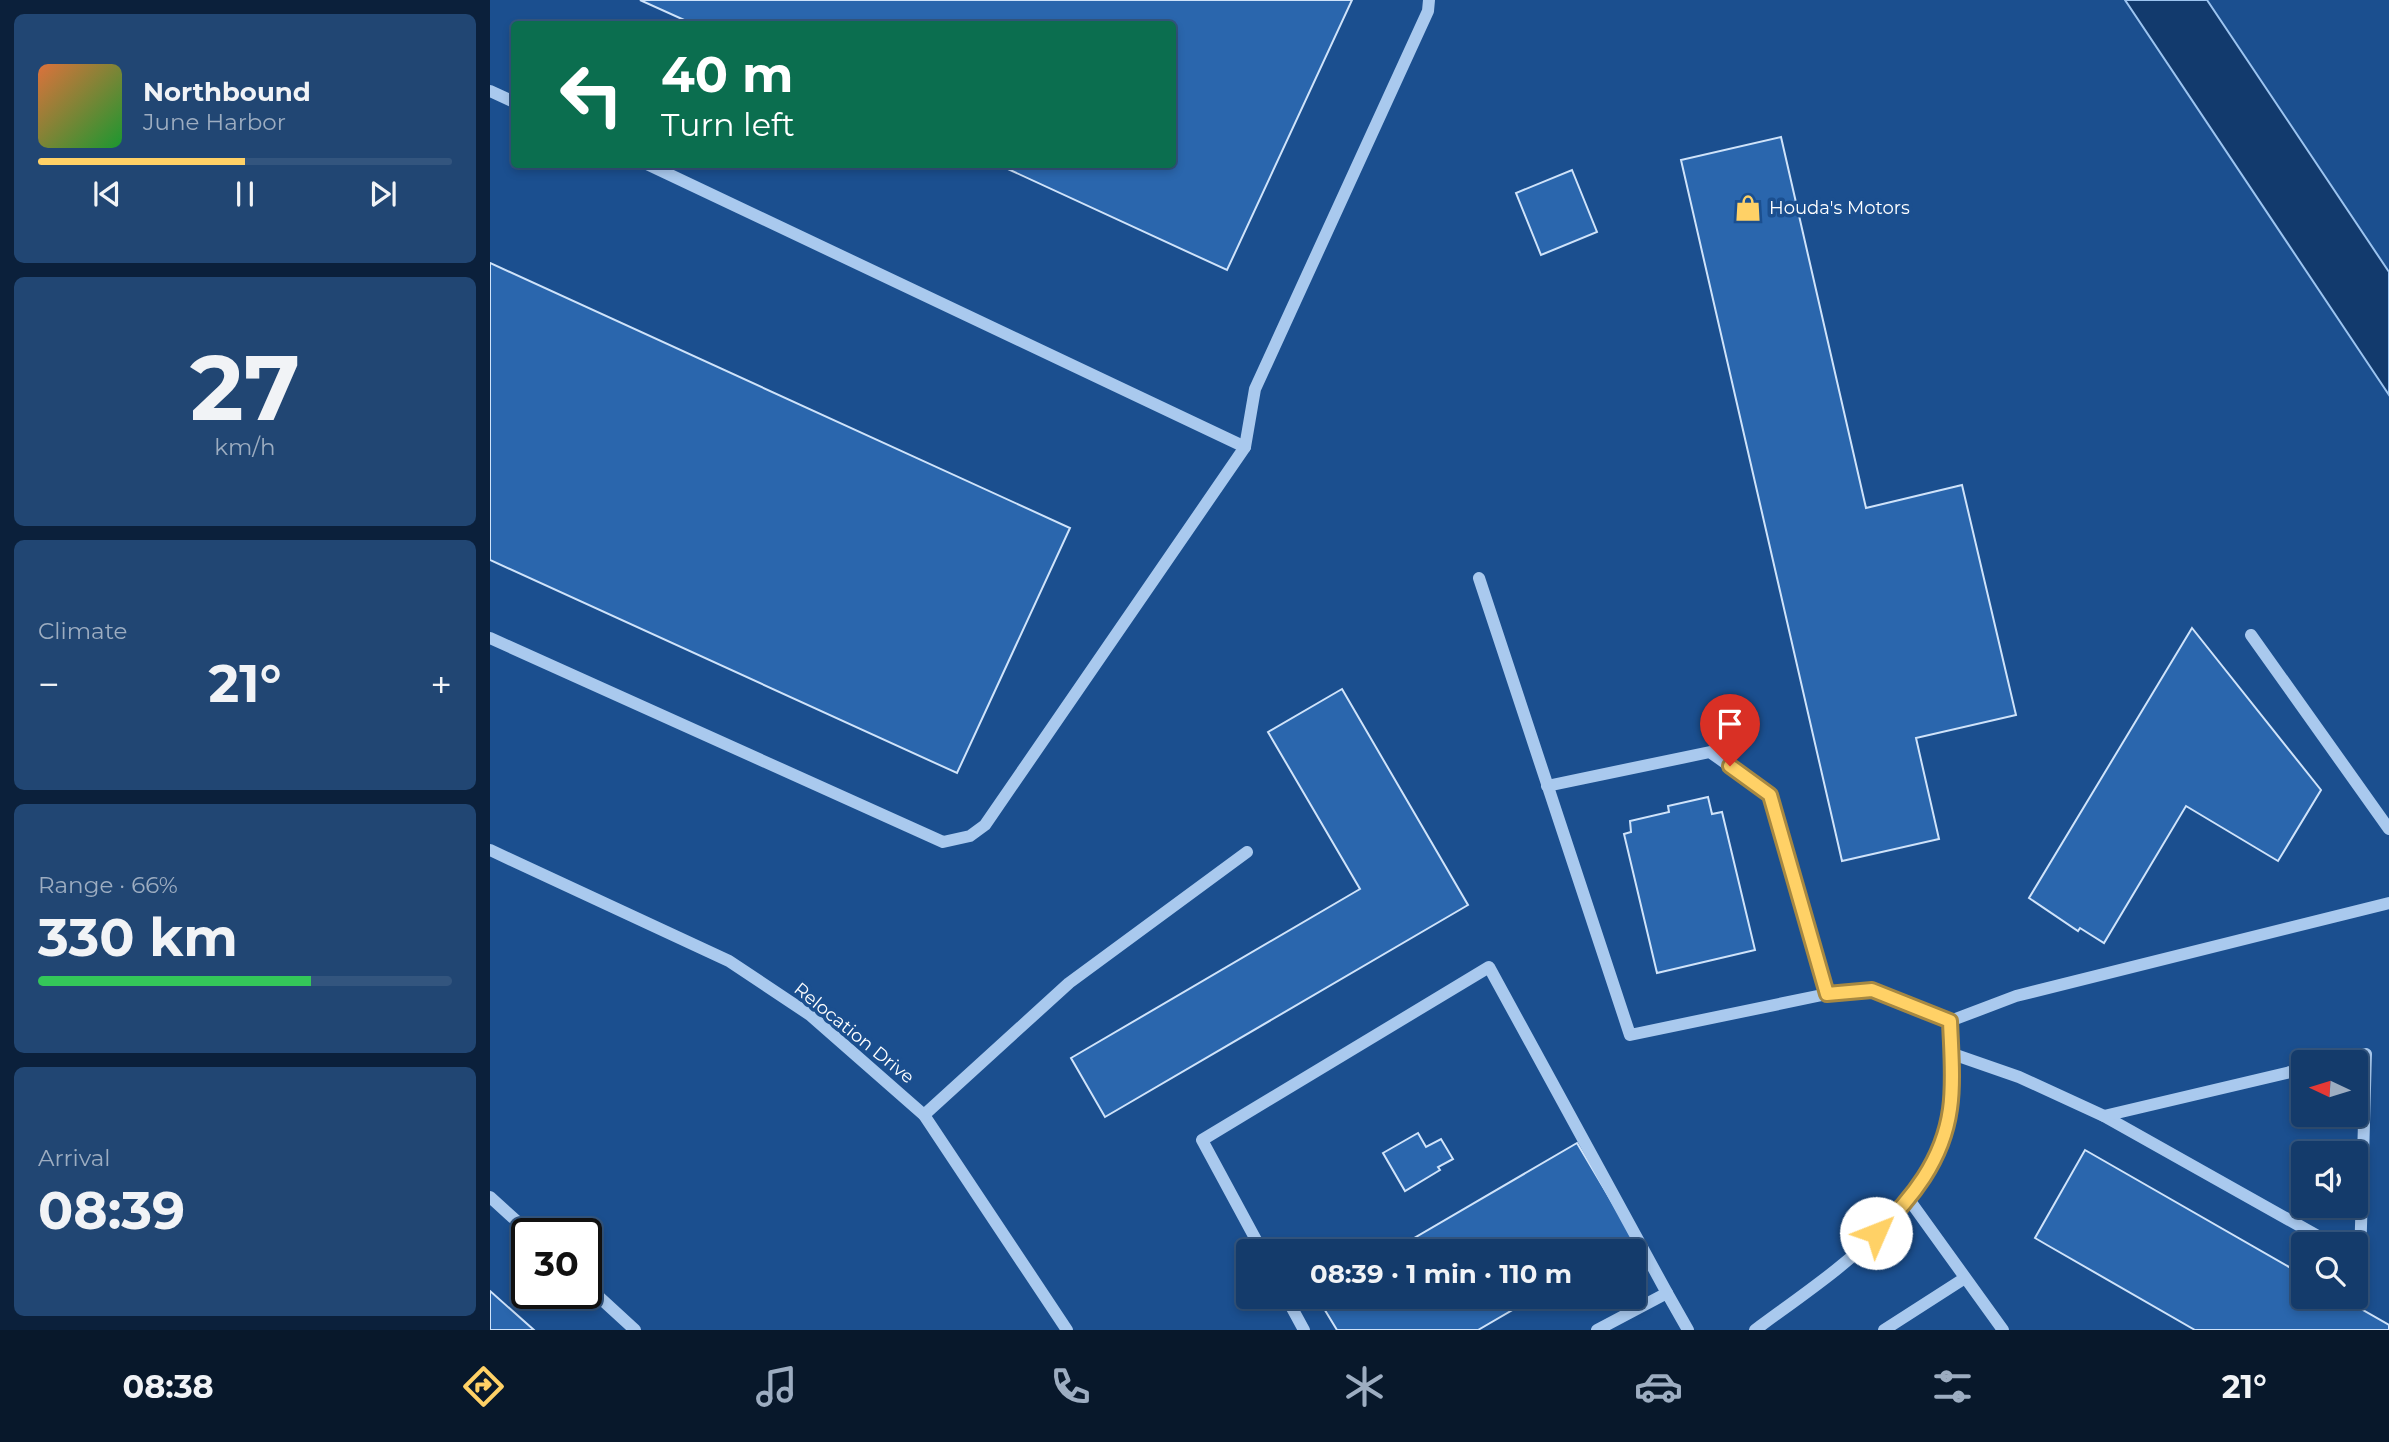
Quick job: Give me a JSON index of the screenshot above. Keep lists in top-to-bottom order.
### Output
{
  "streets": {
    "street": ["Relocation Drive"]
  },
  "places": {
    "shop": ["Houda's Motors"]
  },
  "north": "left",
  "page": {
    "turn": ["40 m", "Turn left"],
    "song": ["Northbound", "June Harbor"],
    "tile": [
      ["27", "km/h"],
      "Climate",
      ["Range · 66%", "330 km"],
      ["Arrival", "08:39"]
    ],
    "heat": ["−", "21°", "+"],
    "limit": "30",
    "trip": "08:39 · 1 min · 110 m",
    "tabs": ["08:38", "21°"]
  }
}
